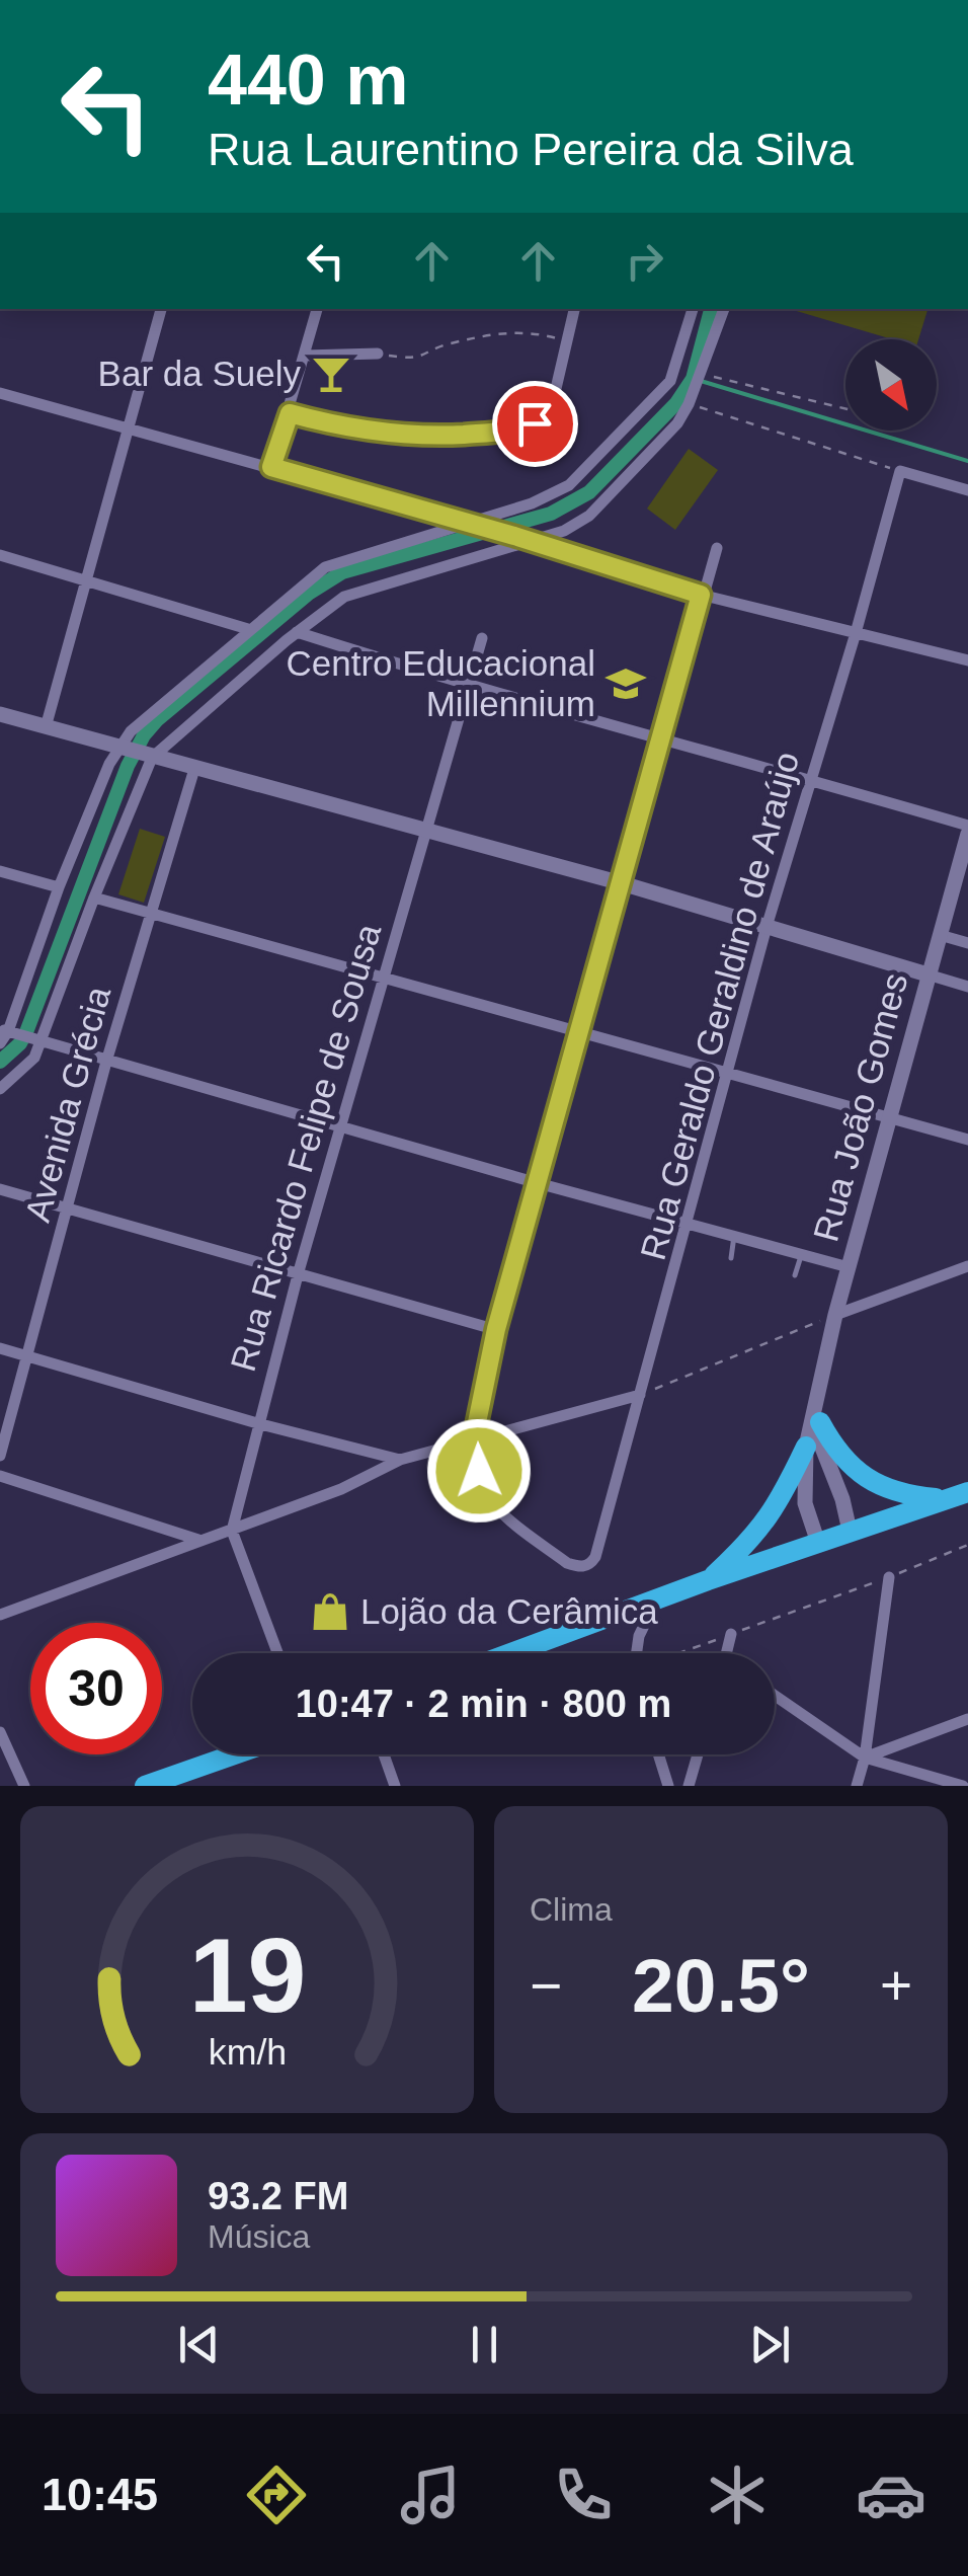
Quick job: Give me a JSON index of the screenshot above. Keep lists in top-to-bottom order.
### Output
{
  "streets": {
    "street": [
      "Rua Geraldo Geraldino de Araújo",
      "Avenida Grécia",
      "Rua João Gomes",
      "Rua Ricardo Felipe de Sousa"
    ]
  },
  "places": {
    "bar": ["Bar da Suely"],
    "school or university": ["Centro Educacional Millennium"],
    "shop": ["Lojão da Cerâmica"]
  },
  "north": "bottom right",
  "page": {
    "turn": ["440 m", "Rua Laurentino Pereira da Silva"],
    "limit": "30",
    "trip": "10:47 · 2 min · 800 m",
    "tile": "Clima",
    "heat": ["−", "20.5°", "+"],
    "song": ["93.2 FM", "Música"],
    "tabs": "10:45",
    "gauge": ["19", "km/h"]
  }
}
